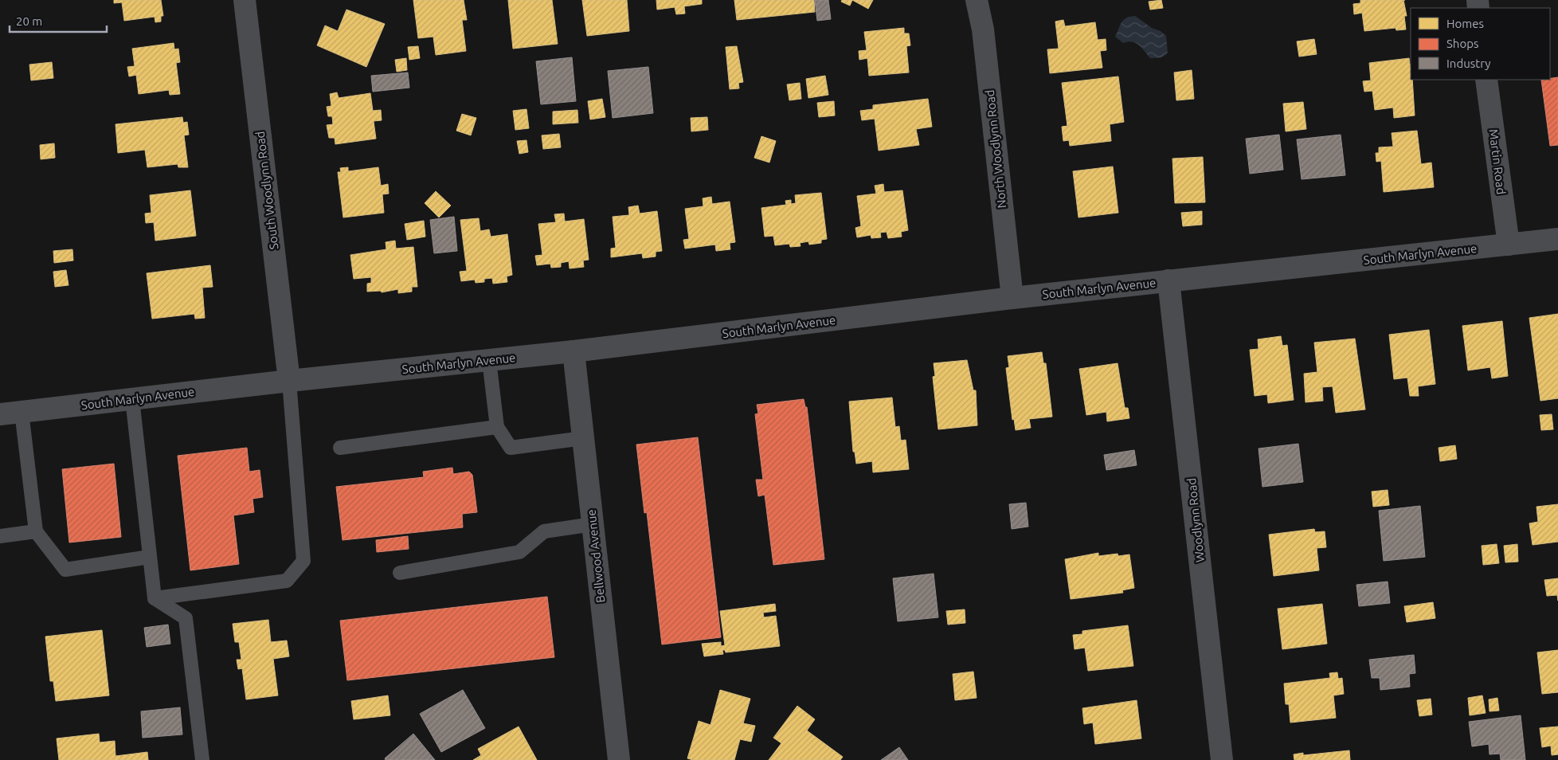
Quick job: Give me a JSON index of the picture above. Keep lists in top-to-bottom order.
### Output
{
  "streets": {
    "street": [
      "North Woodlynn Road",
      "Martin Road",
      "South Woodlynn Road",
      "South Marlyn Avenue",
      "Woodlynn Road",
      "Bellwood Avenue"
    ]
  },
  "crossings": [
    ["North Woodlynn Road", "South Marlyn Avenue"],
    ["Martin Road", "South Marlyn Avenue"],
    ["South Woodlynn Road", "South Marlyn Avenue"],
    ["South Marlyn Avenue", "Woodlynn Road"],
    ["South Marlyn Avenue", "Bellwood Avenue"]
  ],
  "legend": ["Homes", "Shops", "Industry"],
  "scale_bar": "20 m"
}
